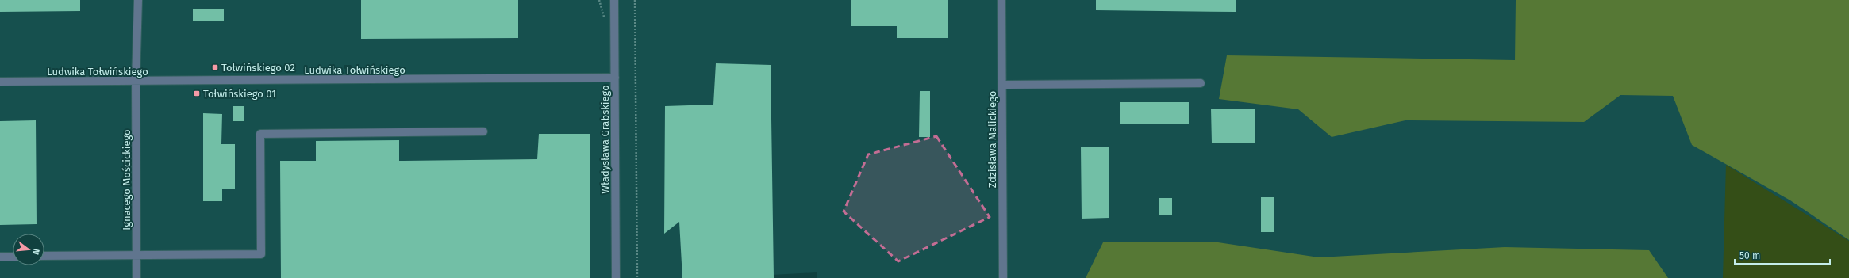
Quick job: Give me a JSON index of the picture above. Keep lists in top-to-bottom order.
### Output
{
  "streets": {
    "street": [
      "Ludwika Tołwińskiego",
      "Władysława Grabskiego",
      "Zdzisława Malickiego",
      "Ignacego Mościckiego"
    ]
  },
  "crossings": [
    ["Ludwika Tołwińskiego", "Władysława Grabskiego"],
    ["Ludwika Tołwińskiego", "Ignacego Mościckiego"]
  ],
  "places": {
    "transit": ["Tołwińskiego 02", "Tołwińskiego 01"]
  },
  "scale_bar": "50 m",
  "north": "right"
}
